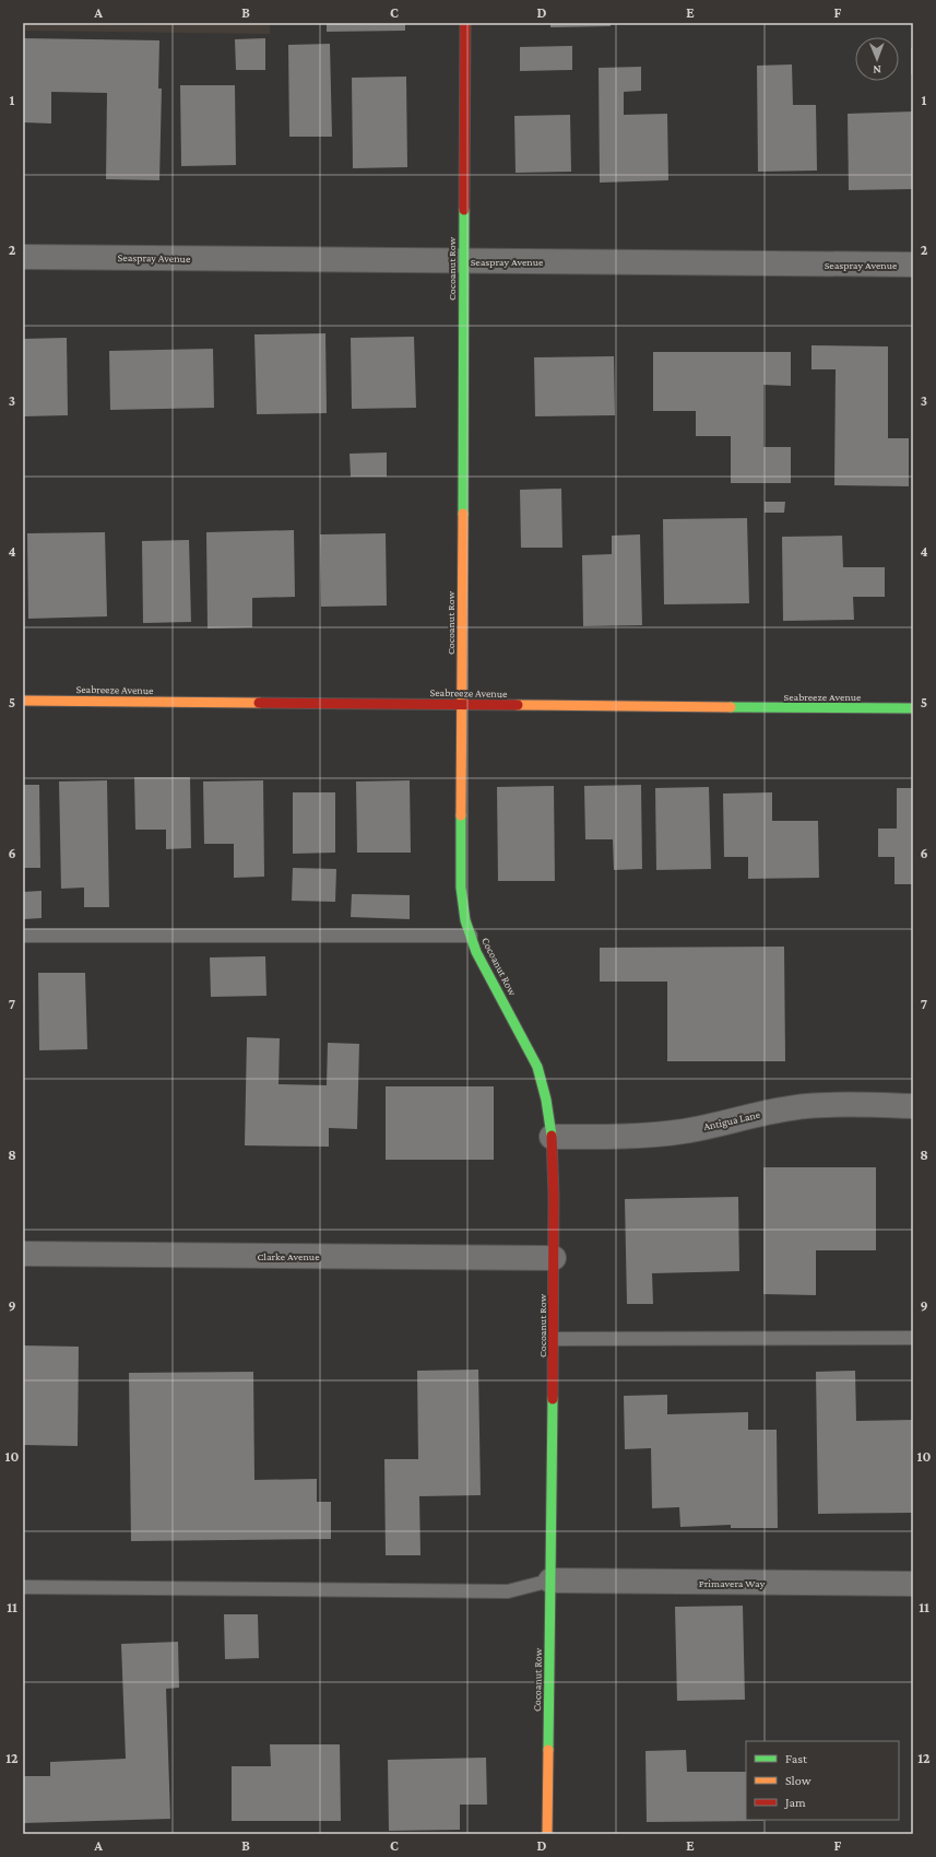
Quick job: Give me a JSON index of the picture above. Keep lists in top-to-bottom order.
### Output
{
  "streets": {
    "street": [
      "Seaspray Avenue",
      "Cocoanut Row",
      "Seabreeze Avenue",
      "Antigua Lane",
      "Clarke Avenue",
      "Primavera Way"
    ]
  },
  "crossings": [
    ["Seaspray Avenue", "Cocoanut Row"],
    ["Cocoanut Row", "Seabreeze Avenue"],
    ["Cocoanut Row", "Antigua Lane"],
    ["Cocoanut Row", "Clarke Avenue"],
    ["Cocoanut Row", "Primavera Way"]
  ],
  "legend": ["Fast", "Slow", "Jam"],
  "north": "bottom",
  "grid": {
    "columns": [
      "A",
      "B",
      "C",
      "D",
      "E",
      "F"
    ],
    "rows": [
      "1",
      "2",
      "3",
      "4",
      "5",
      "6",
      "7",
      "8",
      "9",
      "10",
      "11",
      "12"
    ]
  }
}
